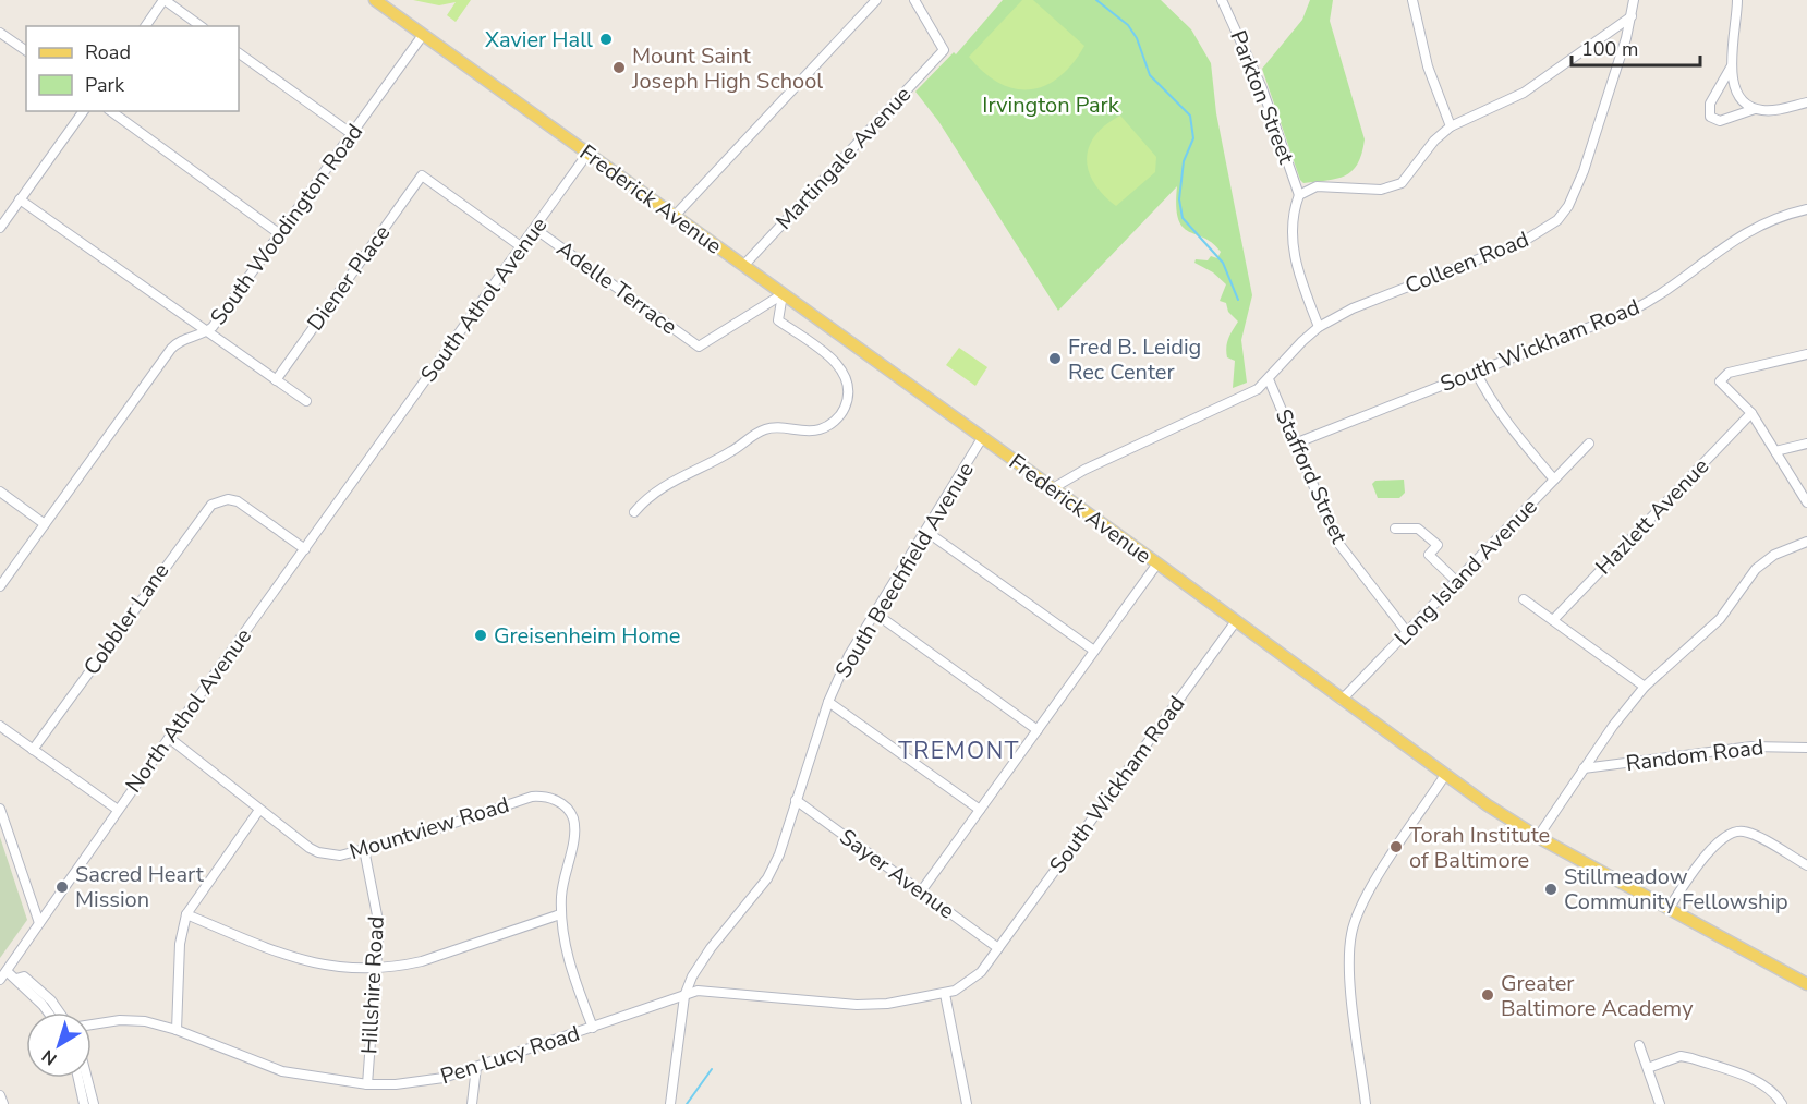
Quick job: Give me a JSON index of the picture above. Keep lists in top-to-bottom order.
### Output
{
  "streets": {
    "main road": ["Frederick Avenue"],
    "street": [
      "Parkton Street",
      "Martingale Avenue",
      "South Woodington Road",
      "Colleen Road",
      "Diener Place",
      "Adelle Terrace",
      "South Athol Avenue",
      "South Wickham Road",
      "Stafford Street",
      "Hazlett Avenue",
      "South Beechfield Avenue",
      "Long Island Avenue",
      "Cobbler Lane",
      "North Athol Avenue",
      "Random Road",
      "Mountview Road",
      "Sayer Avenue",
      "Hillshire Road",
      "Pen Lucy Road"
    ]
  },
  "crossings": [
    ["Martingale Avenue", "Frederick Avenue"],
    ["Frederick Avenue", "South Woodington Road"],
    ["Frederick Avenue", "Adelle Terrace"],
    ["Frederick Avenue", "South Athol Avenue"],
    ["Frederick Avenue", "South Wickham Road"],
    ["Frederick Avenue", "South Beechfield Avenue"],
    ["Frederick Avenue", "Long Island Avenue"],
    ["Diener Place", "Adelle Terrace"],
    ["Adelle Terrace", "South Athol Avenue"],
    ["South Athol Avenue", "North Athol Avenue"],
    ["South Wickham Road", "Stafford Street"],
    ["South Wickham Road", "Sayer Avenue"],
    ["South Wickham Road", "Pen Lucy Road"],
    ["Stafford Street", "Long Island Avenue"],
    ["South Beechfield Avenue", "Sayer Avenue"],
    ["South Beechfield Avenue", "Pen Lucy Road"],
    ["Cobbler Lane", "North Athol Avenue"],
    ["North Athol Avenue", "Mountview Road"],
    ["Mountview Road", "Hillshire Road"],
    ["Hillshire Road", "Pen Lucy Road"]
  ],
  "districts": ["TREMONT"],
  "parks": ["Irvington Park"],
  "places": [
    "Xavier Hall",
    "Mount Saint Joseph High School",
    "Fred B. Leidig Rec Center",
    "Greisenheim Home",
    "Torah Institute of Baltimore",
    "Sacred Heart Mission",
    "Stillmeadow Community Fellowship",
    "Greater Baltimore Academy"
  ],
  "legend": ["Road", "Park"],
  "scale_bar": "100 m",
  "north": "bottom left"
}
